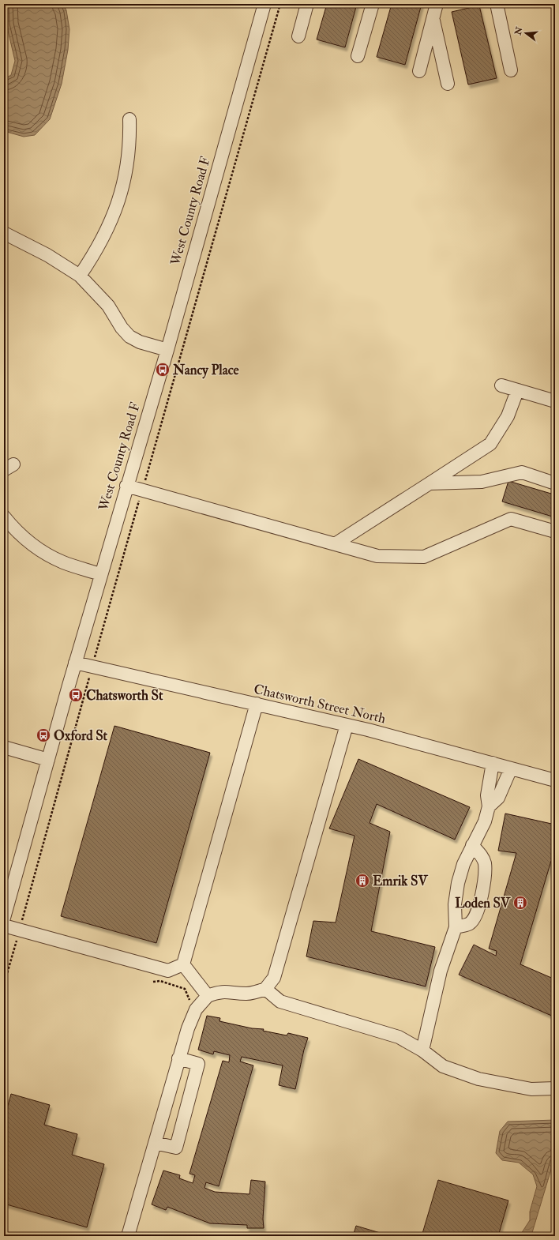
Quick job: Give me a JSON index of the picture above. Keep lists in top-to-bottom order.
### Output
{
  "streets": {
    "street": ["West County Road F", "Chatsworth Street North"]
  },
  "crossings": [
    ["West County Road F", "Chatsworth Street North"]
  ],
  "places": {
    "bus stop": ["Nancy Place", "Chatsworth St", "Oxford St"],
    "building": ["Emrik SV", "Loden SV"]
  },
  "north": "left"
}
